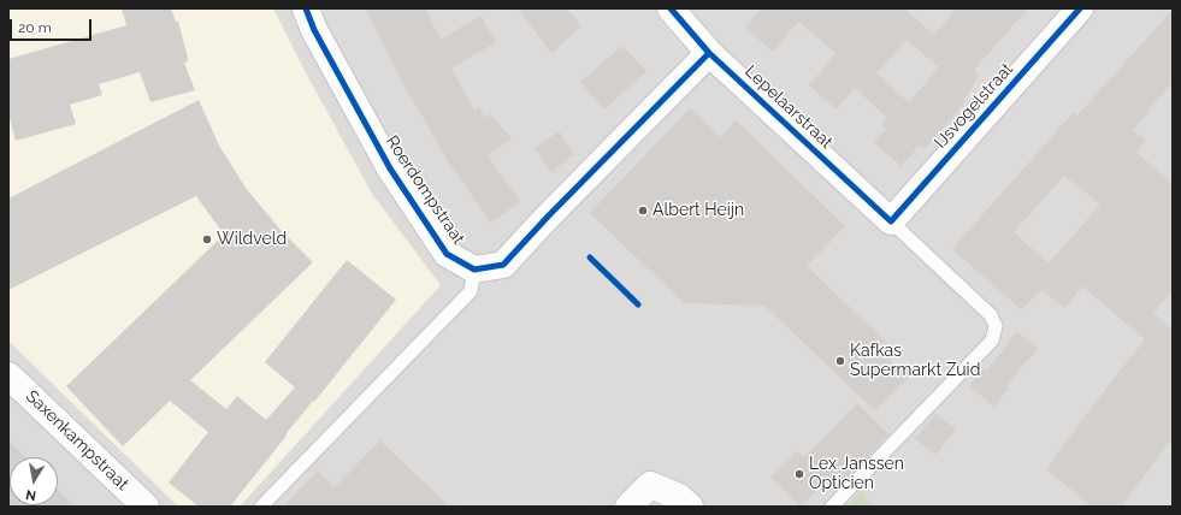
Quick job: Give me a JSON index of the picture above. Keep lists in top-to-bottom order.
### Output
{
  "streets": {
    "street": [
      "IJsvogelstraat",
      "Lepelaarstraat",
      "Roerdompstraat",
      "Saxenkampstraat"
    ]
  },
  "crossings": [
    ["IJsvogelstraat", "Lepelaarstraat"]
  ],
  "places": [
    "Albert Heijn",
    "Wildveld",
    "Kafkas Supermarkt Zuid",
    "Lex Janssen Opticien"
  ],
  "scale_bar": "20 m",
  "north": "bottom"
}
